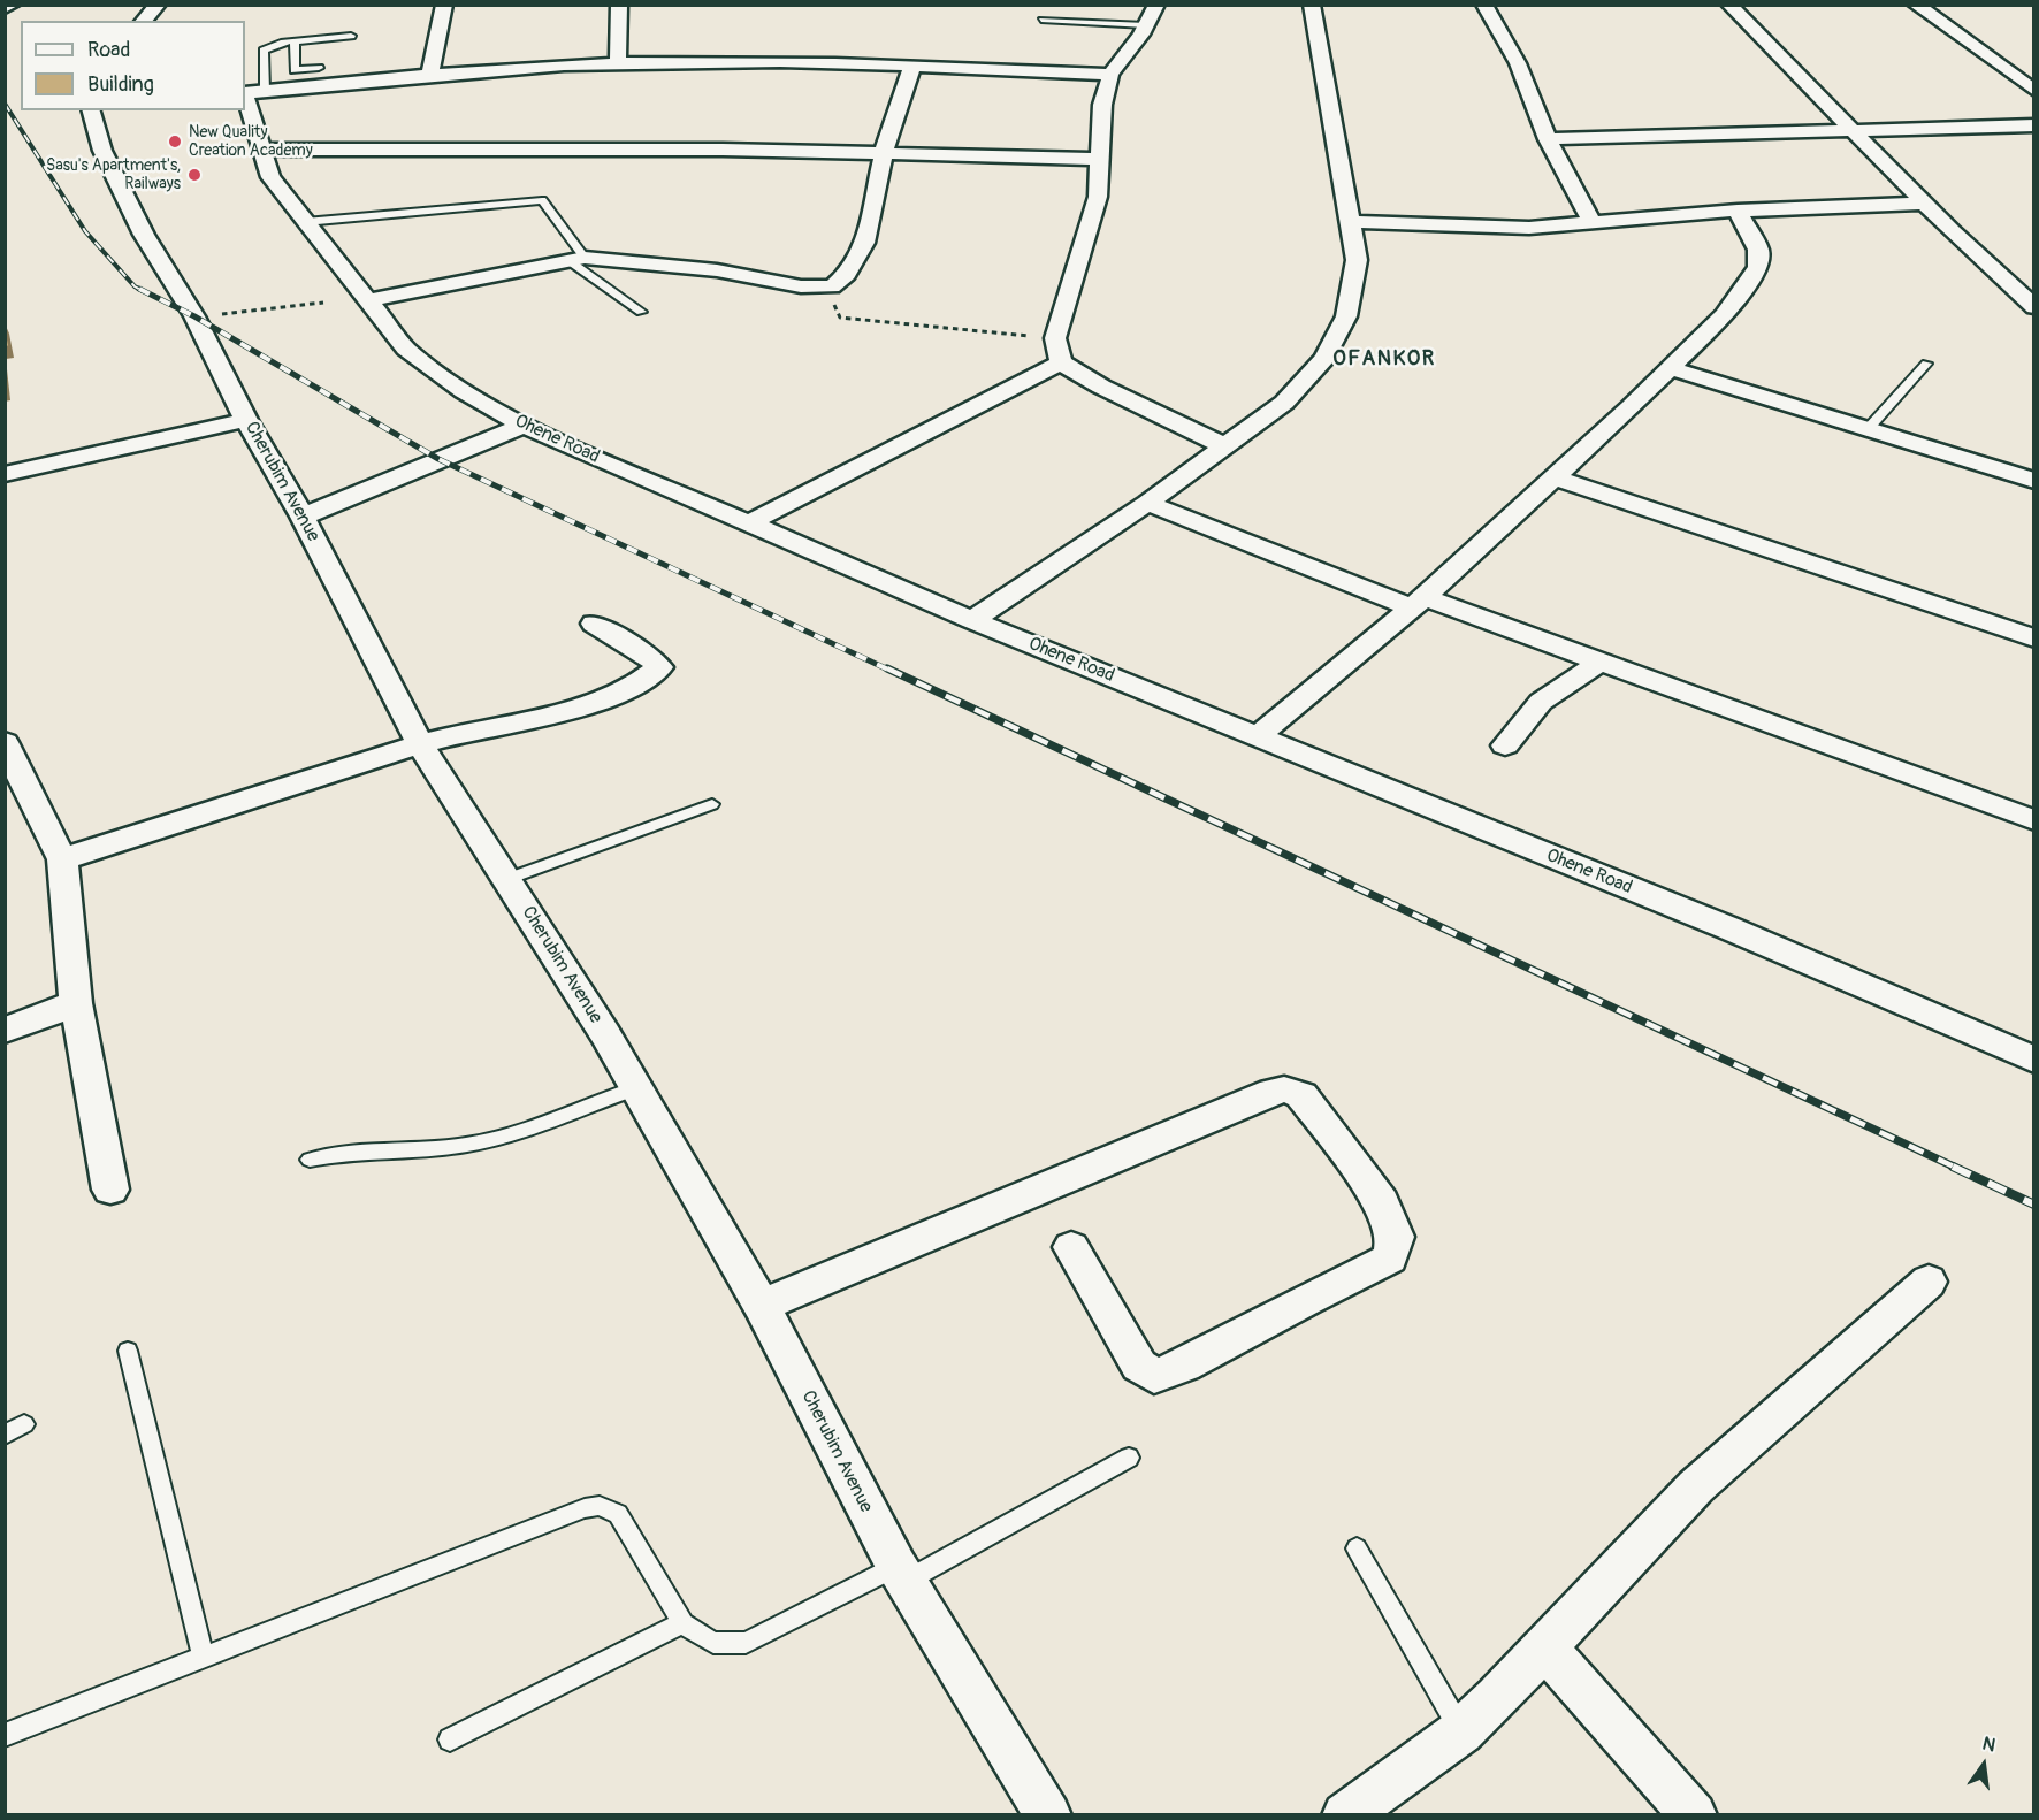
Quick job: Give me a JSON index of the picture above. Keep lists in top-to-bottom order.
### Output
{
  "streets": {
    "street": ["Ohene Road", "Cherubim Avenue"]
  },
  "districts": ["OFANKOR"],
  "places": ["New Quality Creation Academy", "Sasu's Apartment's, Railways"],
  "legend": ["Road", "Building"],
  "north": "top"
}
